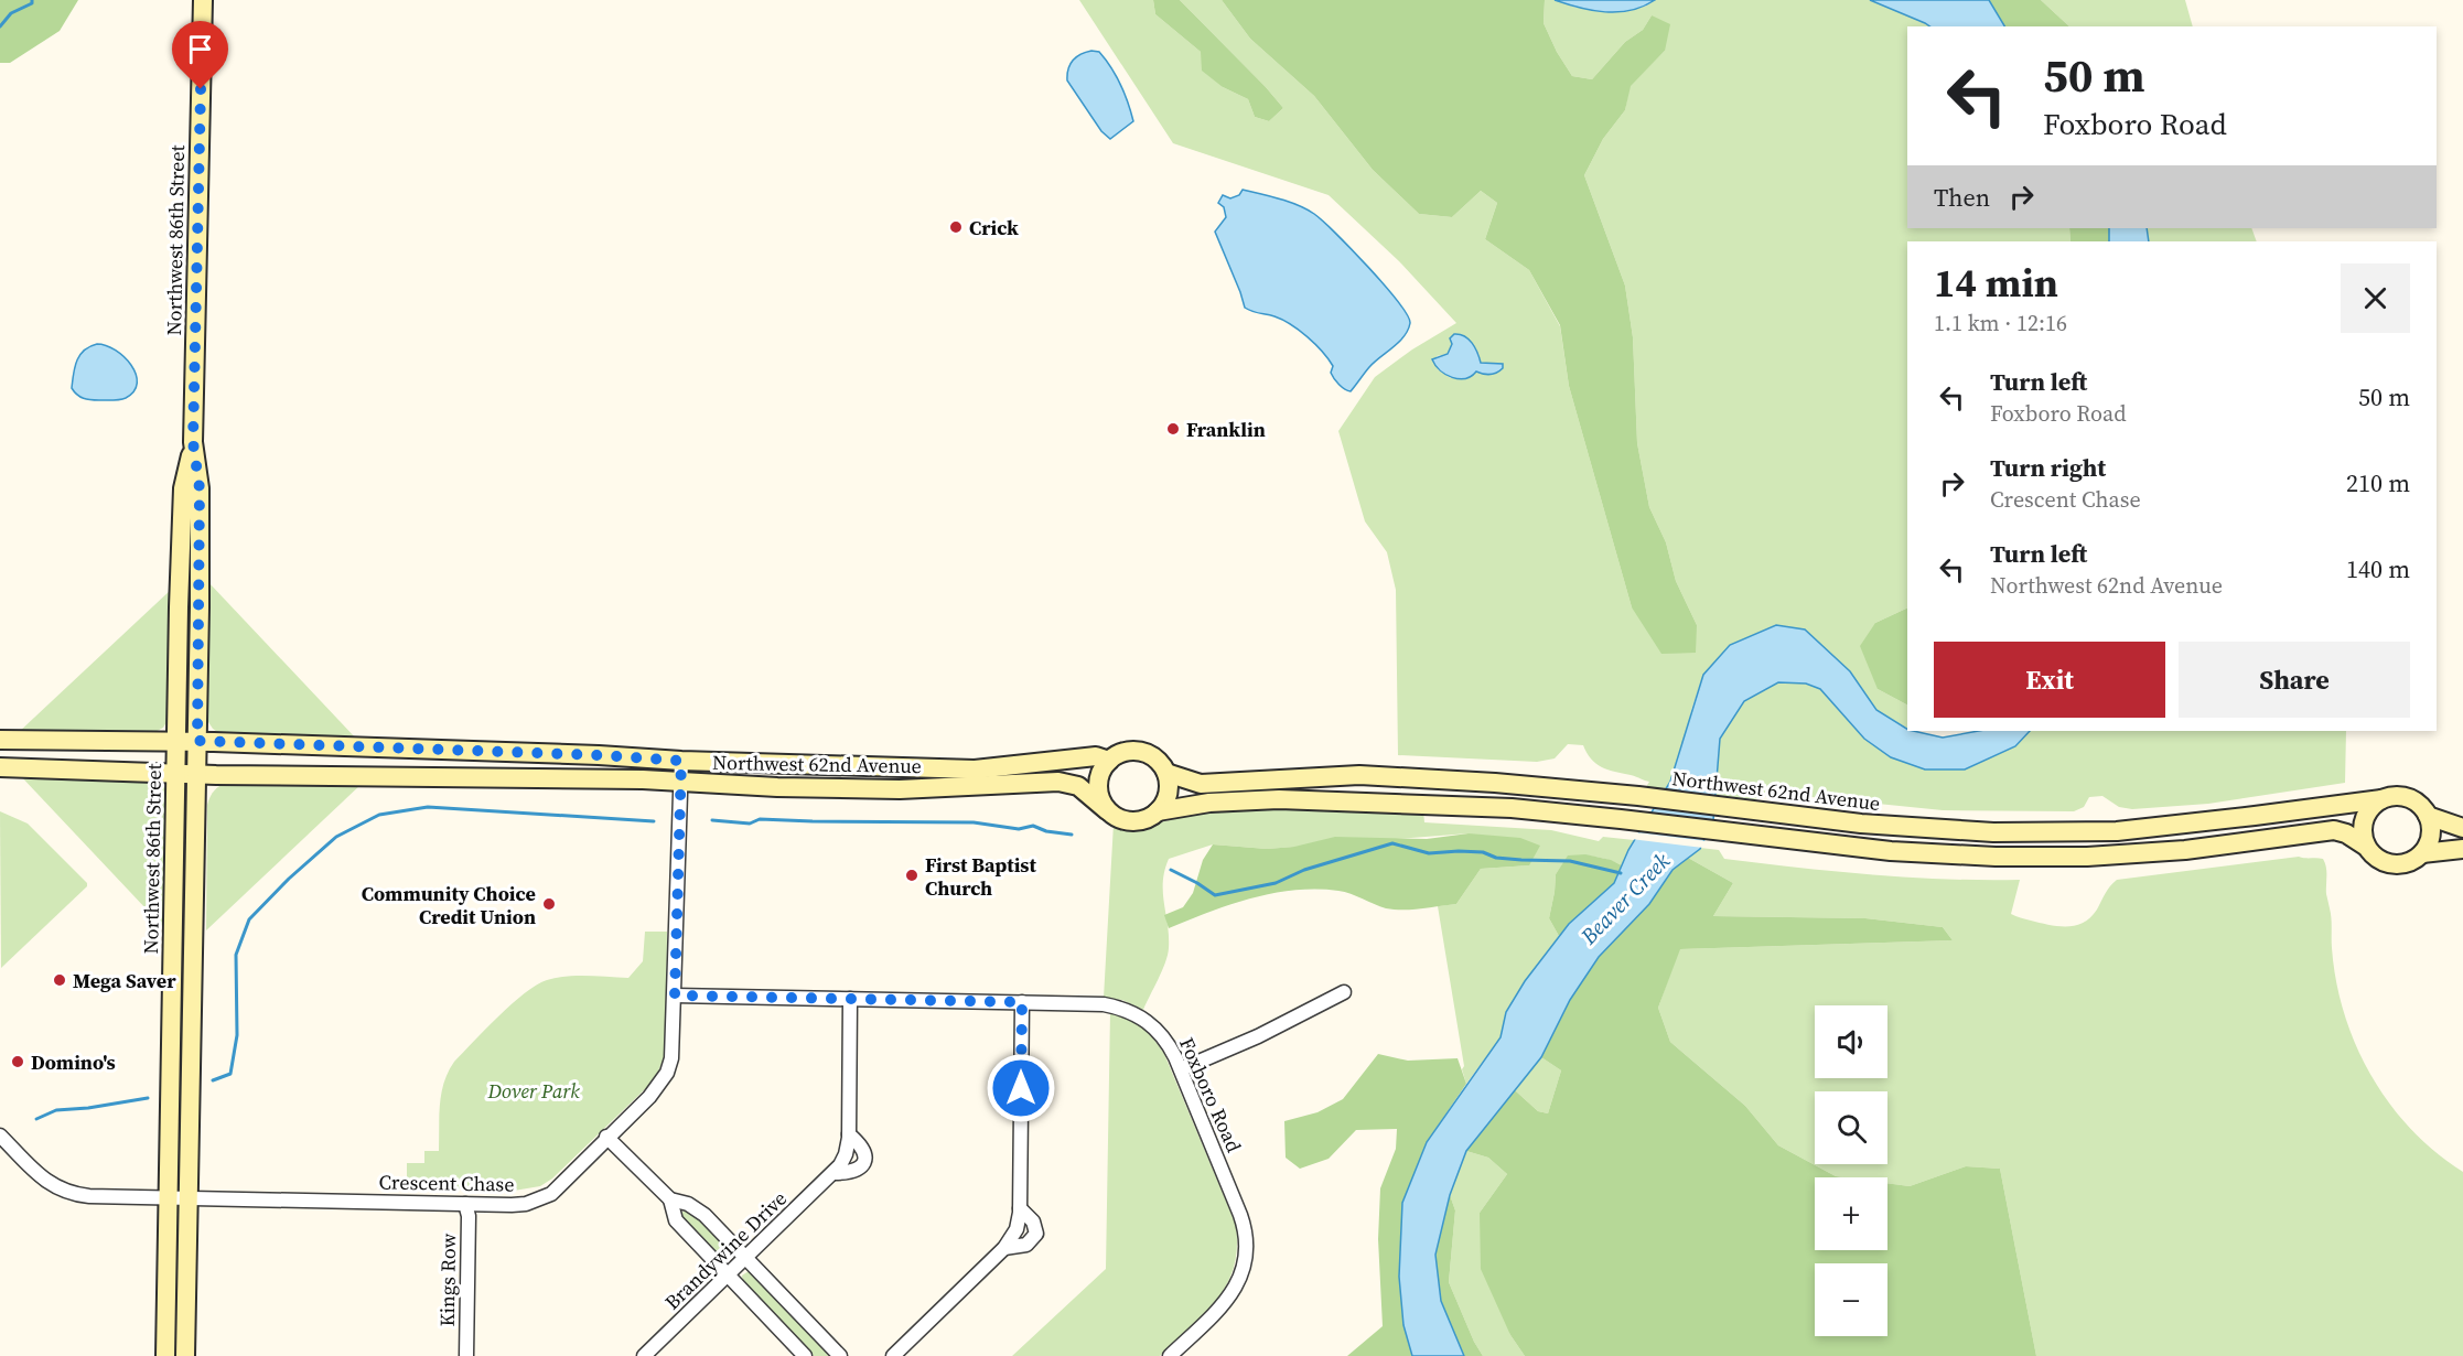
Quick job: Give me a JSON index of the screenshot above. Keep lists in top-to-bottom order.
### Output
{
  "streets": {
    "street": [
      "Northwest 86th Street",
      "Northwest 62nd Avenue",
      "Foxboro Road",
      "Crescent Chase",
      "Brandywine Drive",
      "Kings Row"
    ]
  },
  "crossings": [
    ["Northwest 86th Street", "Northwest 62nd Avenue"],
    ["Northwest 86th Street", "Crescent Chase"],
    ["Northwest 62nd Avenue", "Crescent Chase"],
    ["Foxboro Road", "Crescent Chase"],
    ["Foxboro Road", "Brandywine Drive"],
    ["Crescent Chase", "Kings Row"]
  ],
  "water": ["Beaver Creek"],
  "parks": ["Dover Park"],
  "places": [
    "Crick",
    "Franklin",
    "First Baptist Church",
    "Community Choice Credit Union",
    "Mega Saver",
    "Domino's"
  ],
  "page": {
    "turn": ["50 m", "Foxboro Road"],
    "then": "Then",
    "heading": ["14 min", "1.1 km · 12:16"],
    "list": [
      {
        "name": "Turn left",
        "note": "Foxboro Road",
        "value": "50 m"
      },
      {
        "name": "Turn right",
        "note": "Crescent Chase",
        "value": "210 m"
      },
      {
        "name": "Turn left",
        "note": "Northwest 62nd Avenue",
        "value": "140 m"
      }
    ],
    "buttons": ["Exit", "Share"],
    "map_buttons": ["+", "−"]
  }
}
